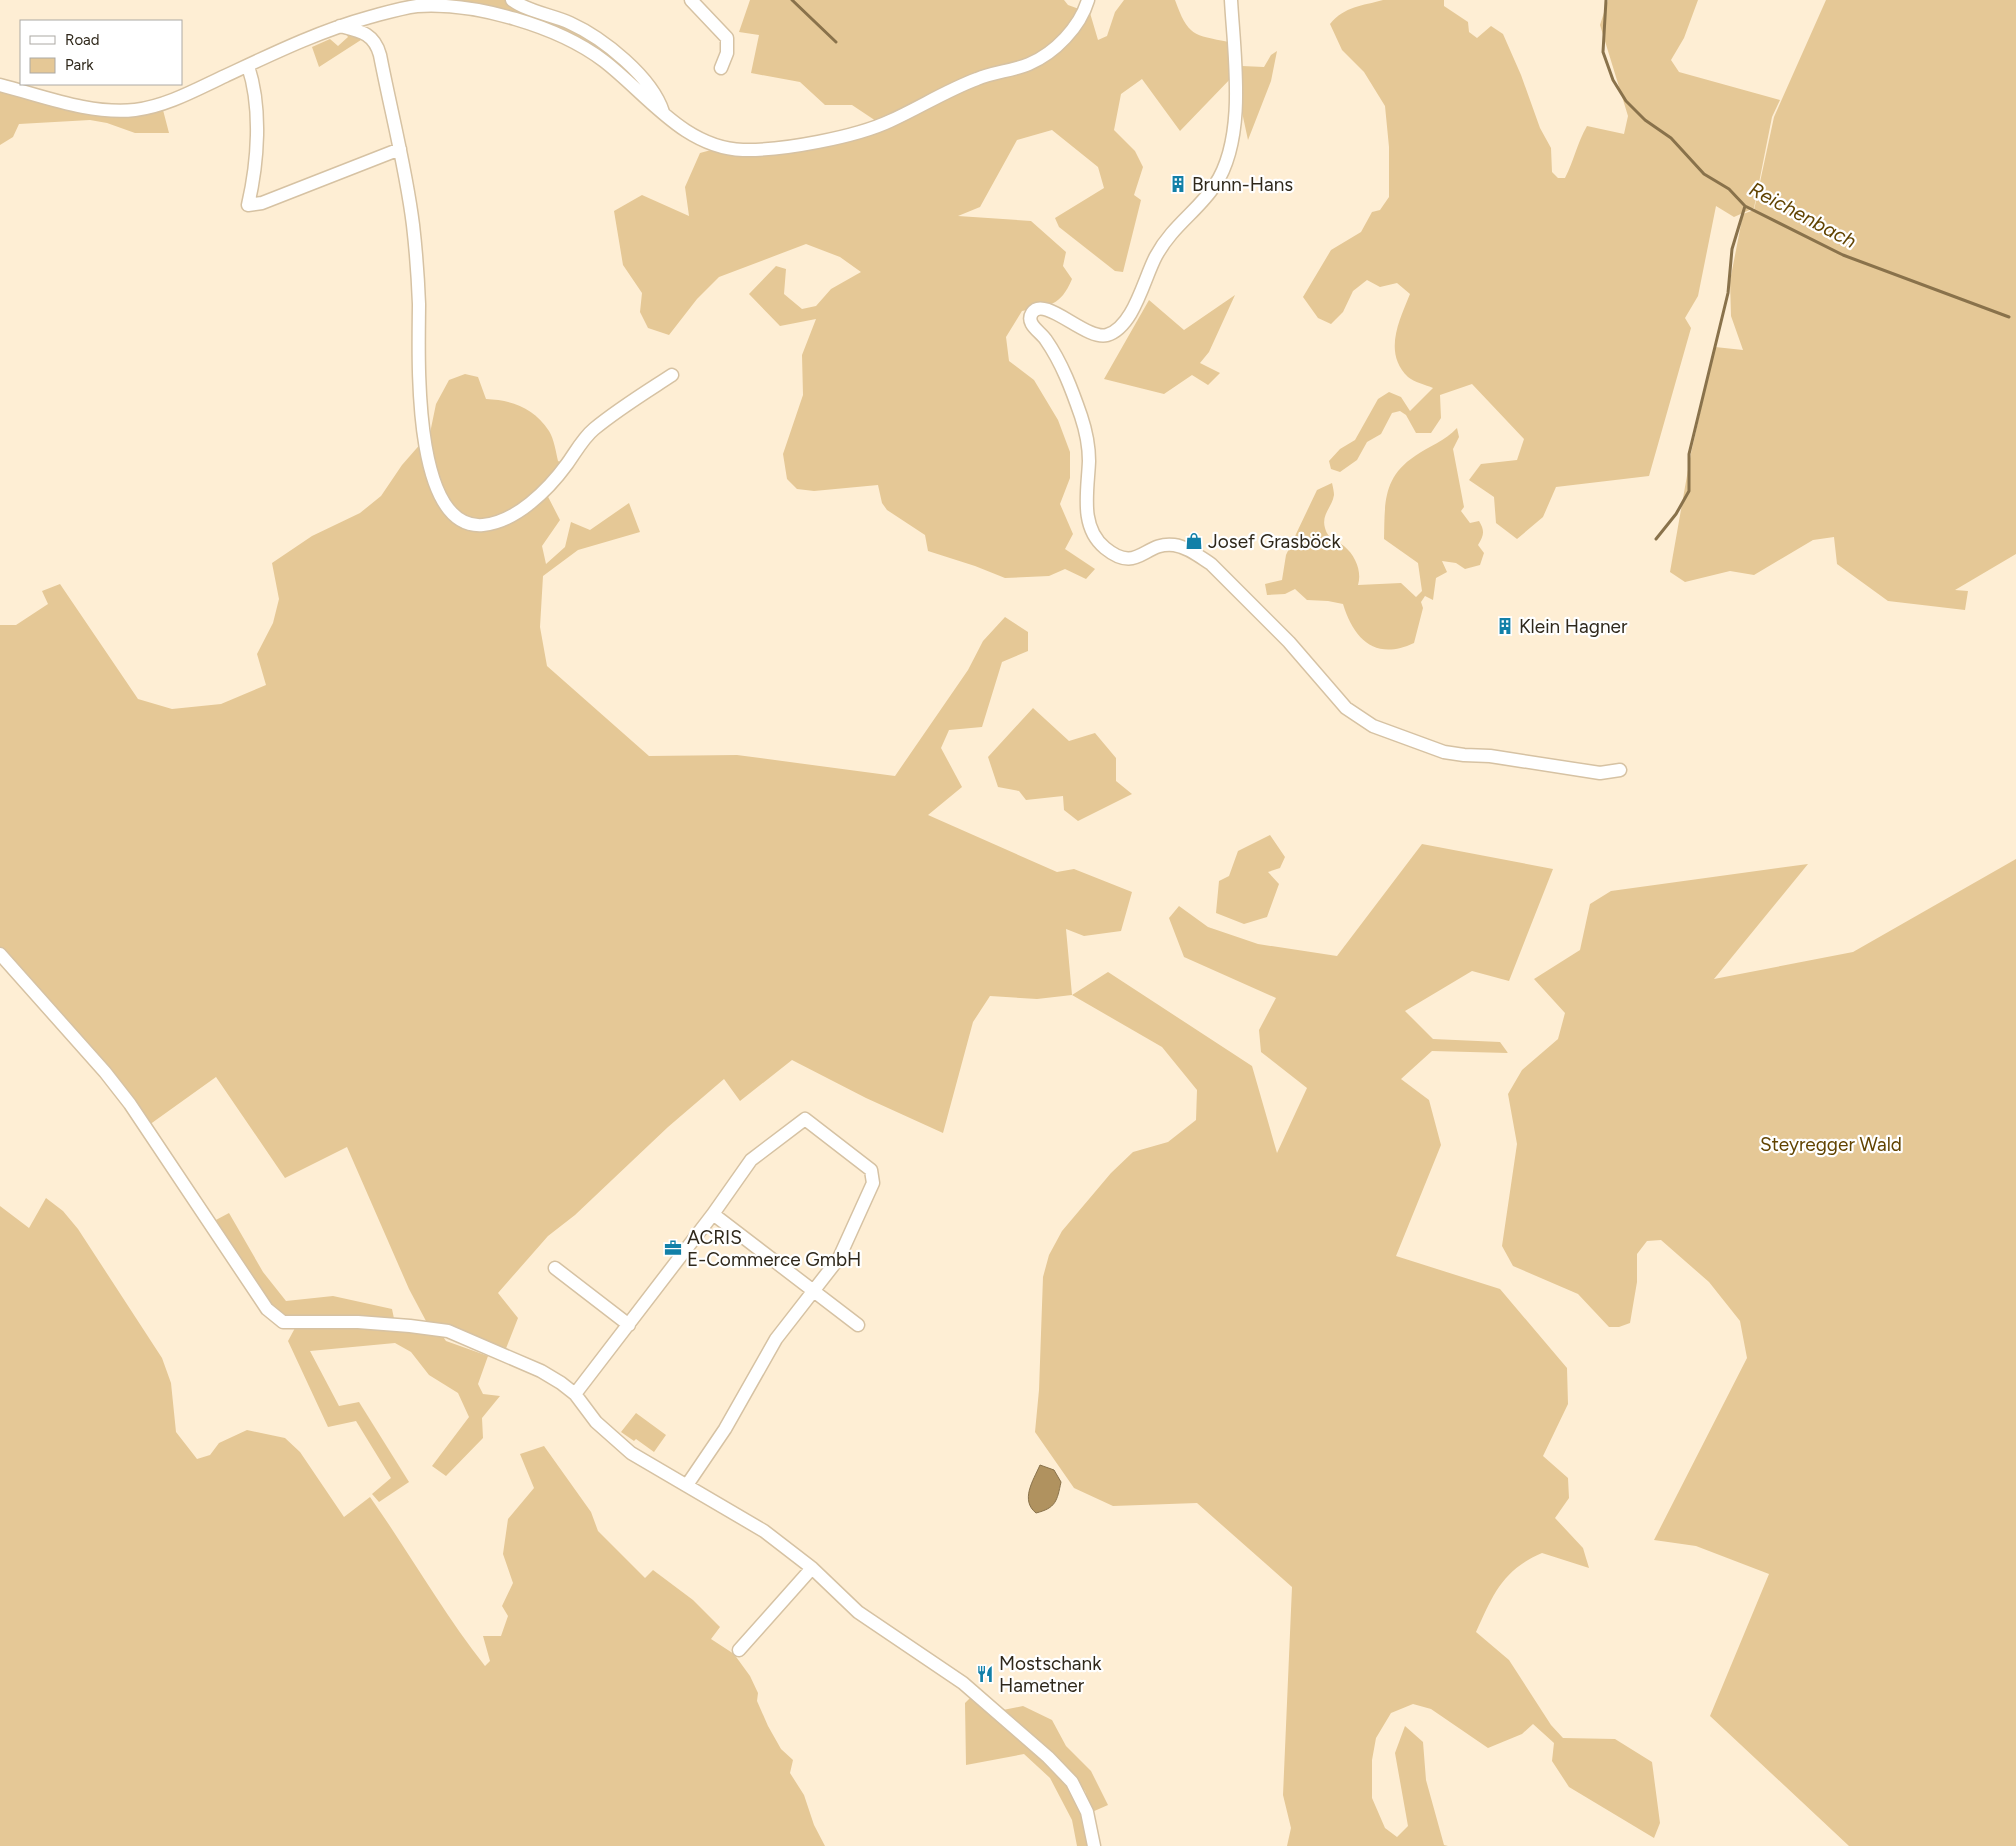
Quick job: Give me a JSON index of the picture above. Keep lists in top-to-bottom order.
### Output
{
  "water": ["Reichenbach"],
  "parks": ["Steyregger Wald"],
  "places": {
    "building": ["Brunn-Hans", "Klein Hagner"],
    "shop": ["Josef Grasböck"],
    "office": ["ACRIS E-Commerce GmbH"],
    "restaurant": ["Mostschank Hametner"]
  },
  "legend": ["Road", "Park"]
}
